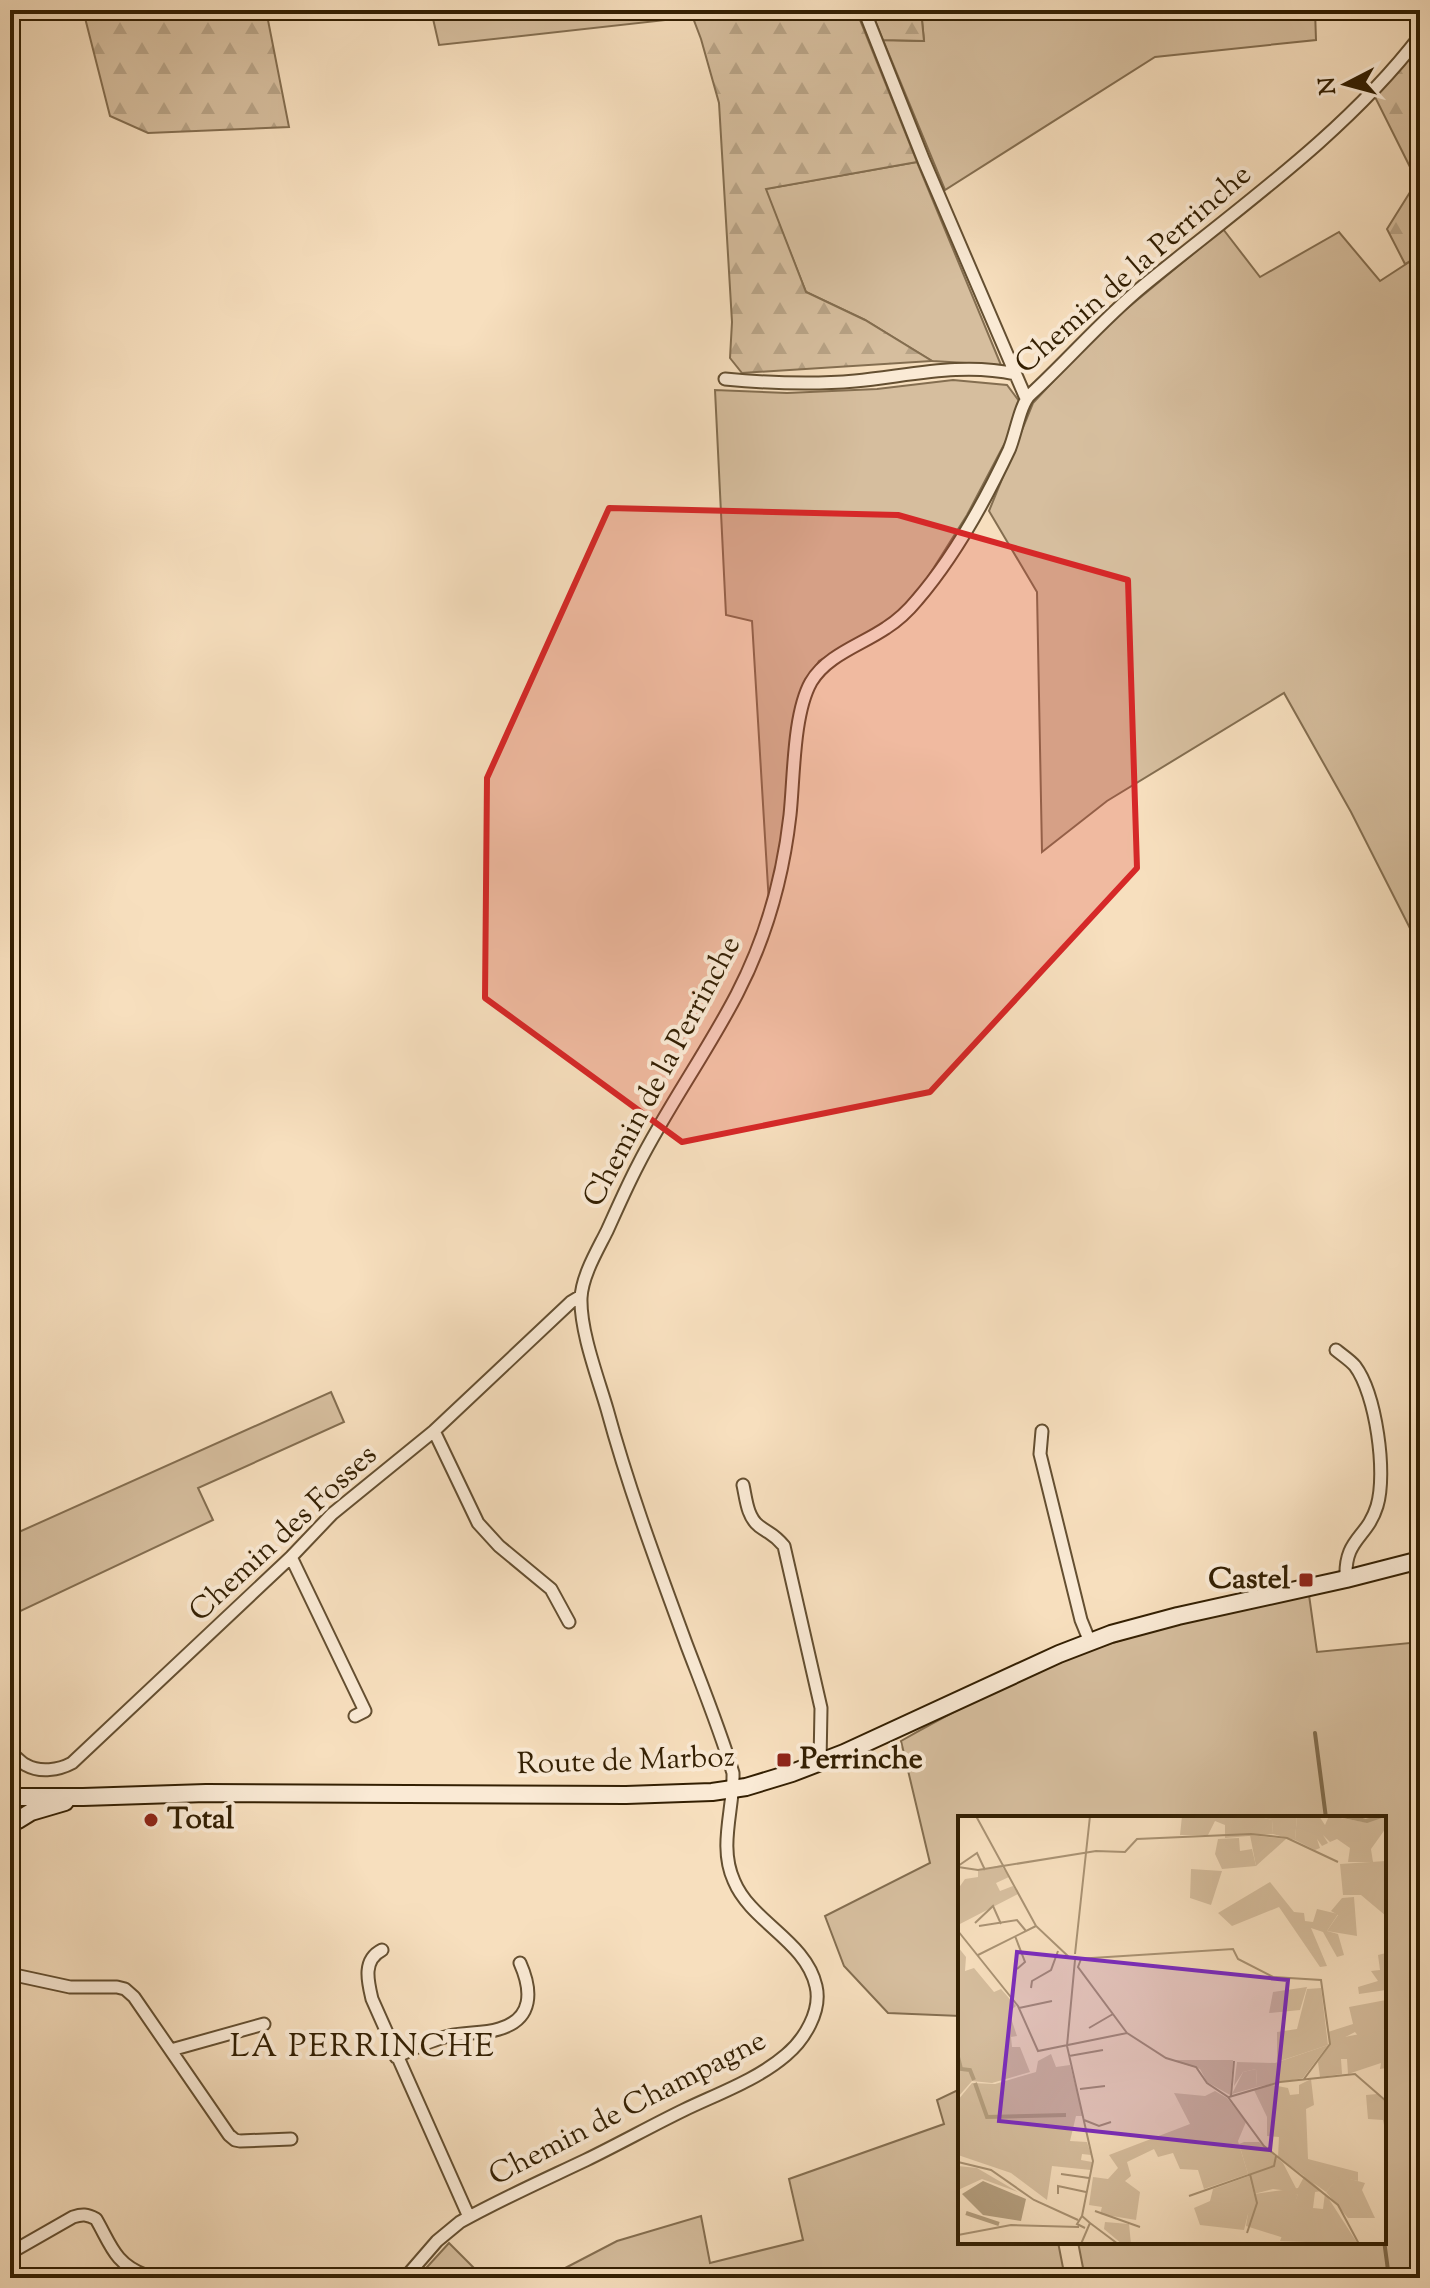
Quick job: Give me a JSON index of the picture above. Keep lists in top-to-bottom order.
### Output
{
  "streets": {
    "main road": ["Route de Marboz"],
    "street": ["Chemin de la Perrinche", "Chemin des Fosses", "Chemin de Champagne"]
  },
  "crossings": [
    ["Chemin de la Perrinche", "Chemin des Fosses"],
    ["Chemin de la Perrinche", "Route de Marboz"],
    ["Chemin de la Perrinche", "Chemin de Champagne"],
    ["Route de Marboz", "Chemin de Champagne"]
  ],
  "districts": ["LA PERRINCHE"],
  "places": {
    "transit": ["Castel", "Perrinche"],
    "other": ["Total"]
  },
  "north": "left"
}
